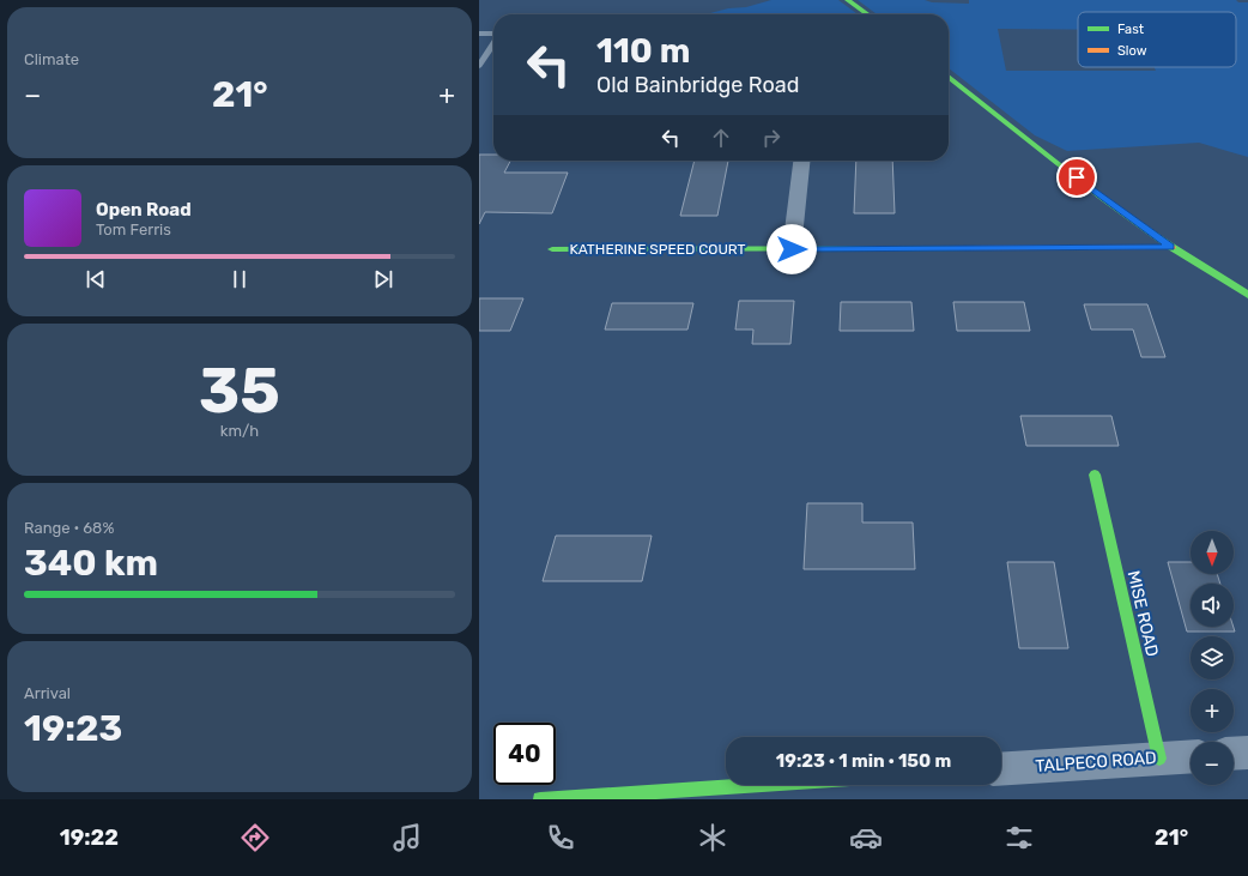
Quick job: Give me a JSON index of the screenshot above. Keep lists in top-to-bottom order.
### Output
{
  "streets": {
    "street": ["KATHERINE SPEED COURT", "MISE ROAD", "TALPECO ROAD"]
  },
  "crossings": [
    ["MISE ROAD", "TALPECO ROAD"]
  ],
  "legend": ["Fast", "Slow"],
  "north": "bottom",
  "page": {
    "tile": [
      "Climate",
      ["35", "km/h"],
      ["Range · 68%", "340 km"],
      ["Arrival", "19:23"]
    ],
    "turn": ["110 m", "Old Bainbridge Road"],
    "heat": ["−", "21°", "+"],
    "song": ["Open Road", "Tom Ferris"],
    "map_buttons": ["+", "−"],
    "limit": "40",
    "trip": "19:23 · 1 min · 150 m",
    "tabs": ["19:22", "21°"]
  }
}
